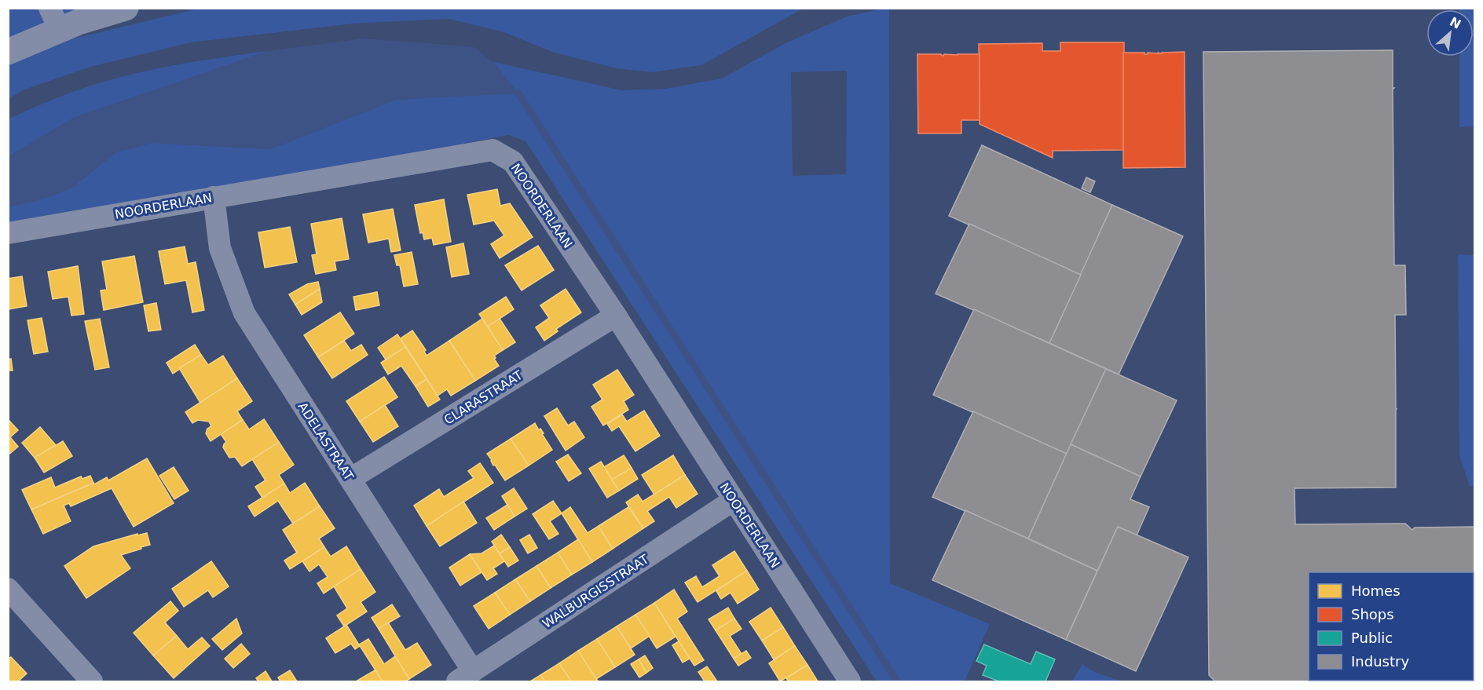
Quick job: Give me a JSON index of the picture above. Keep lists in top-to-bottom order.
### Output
{
  "streets": {
    "street": [
      "NOORDERLAAN",
      "CLARASTRAAT",
      "ADELASTRAAT",
      "WALBURGISSTRAAT"
    ]
  },
  "crossings": [
    ["NOORDERLAAN", "CLARASTRAAT"],
    ["NOORDERLAAN", "ADELASTRAAT"],
    ["NOORDERLAAN", "WALBURGISSTRAAT"],
    ["CLARASTRAAT", "ADELASTRAAT"],
    ["ADELASTRAAT", "WALBURGISSTRAAT"]
  ],
  "legend": [
    "Homes",
    "Shops",
    "Public",
    "Industry"
  ],
  "north": "top right"
}
